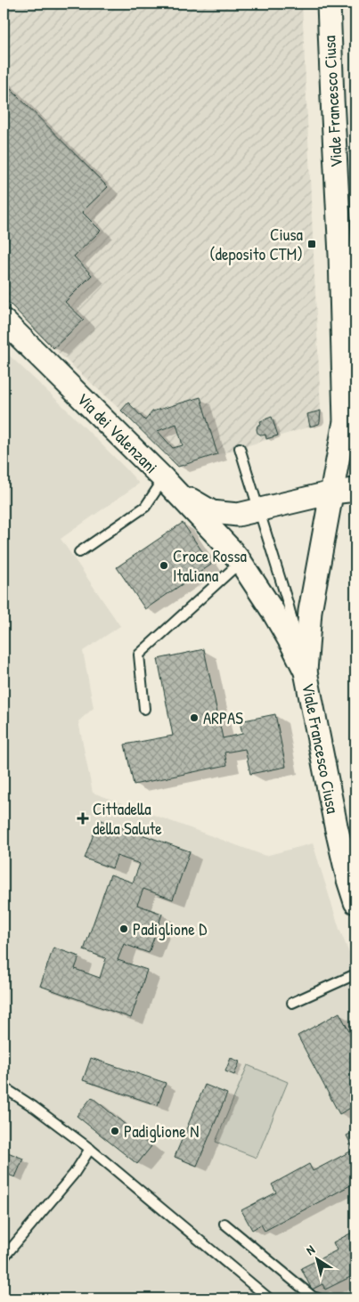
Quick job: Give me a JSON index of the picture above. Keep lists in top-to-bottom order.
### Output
{
  "streets": {
    "street": ["Viale Francesco Ciusa", "Via dei Valenzani"]
  },
  "crossings": [
    ["Viale Francesco Ciusa", "Via dei Valenzani"]
  ],
  "places": {
    "transit": ["Ciusa (deposito CTM)"],
    "other": [
      "Croce Rossa Italiana",
      "ARPAS",
      "Padiglione D",
      "Padiglione N"
    ],
    "health": ["Cittadella della Salute"]
  },
  "north": "top left"
}
